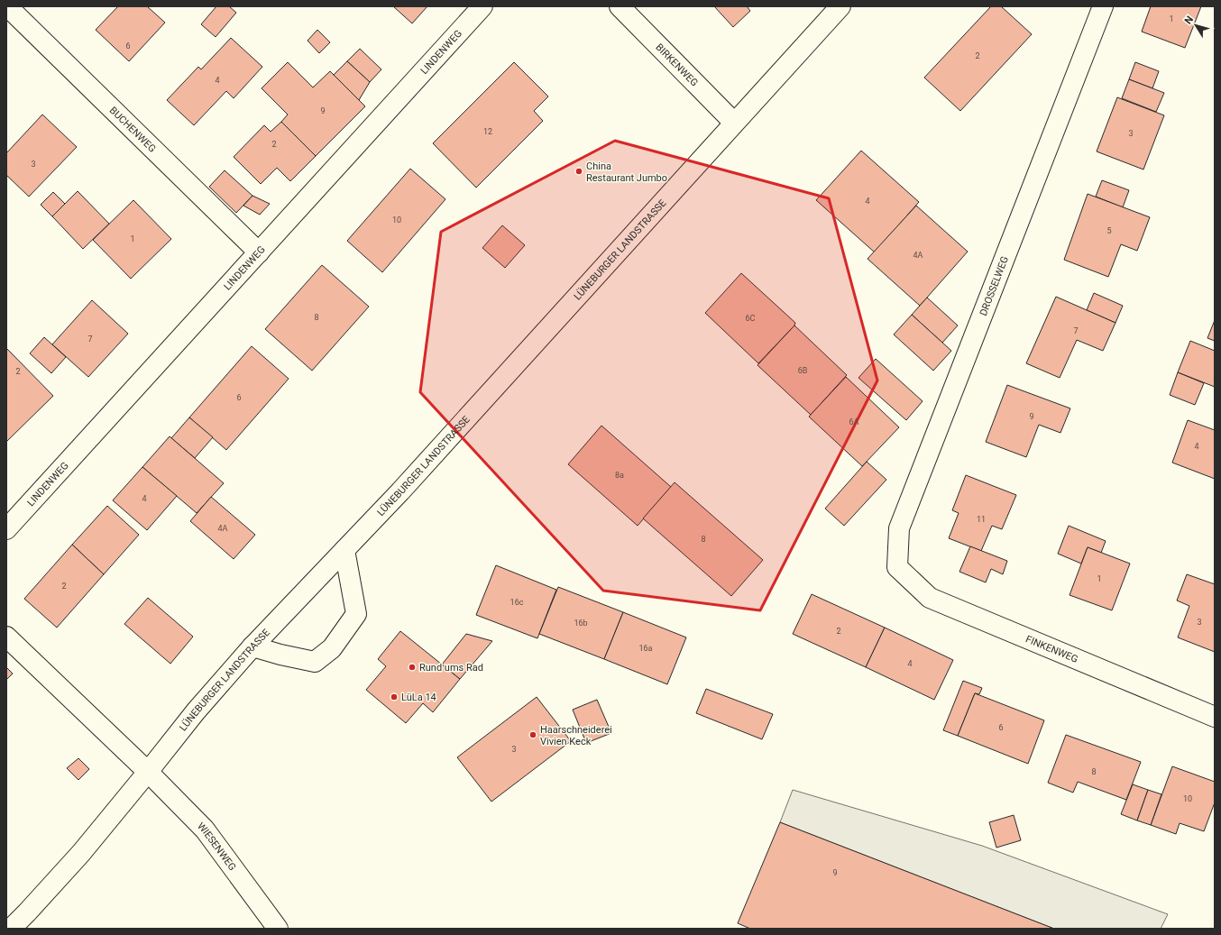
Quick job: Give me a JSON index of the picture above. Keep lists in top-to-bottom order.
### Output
{
  "streets": {
    "street": [
      "LINDENWEG",
      "BIRKENWEG",
      "BUCHENWEG",
      "LÜNEBURGER LANDSTRASSE",
      "DROSSELWEG",
      "FINKENWEG",
      "WIESENWEG"
    ]
  },
  "crossings": [
    ["LINDENWEG", "BUCHENWEG"],
    ["BIRKENWEG", "LÜNEBURGER LANDSTRASSE"],
    ["LÜNEBURGER LANDSTRASSE", "WIESENWEG"],
    ["DROSSELWEG", "FINKENWEG"]
  ],
  "places": [
    "China Restaurant Jumbo",
    "Rund ums Rad",
    "LüLa 14",
    "Haarschneiderei Vivien Keck"
  ],
  "house_numbers": [
    "1",
    "6",
    "2",
    "4",
    "9",
    "12",
    "3",
    "2",
    "3",
    "4",
    "10",
    "5",
    "1",
    "4A",
    "8",
    "6C",
    "7",
    "7",
    "6B",
    "2",
    "6",
    "9",
    "6A",
    "4",
    "8a",
    "4",
    "11",
    "4A",
    "8",
    "1",
    "2",
    "16c",
    "3",
    "16b",
    "2",
    "16a",
    "4",
    "6",
    "3",
    "8",
    "10",
    "9"
  ],
  "north": "top left"
}
